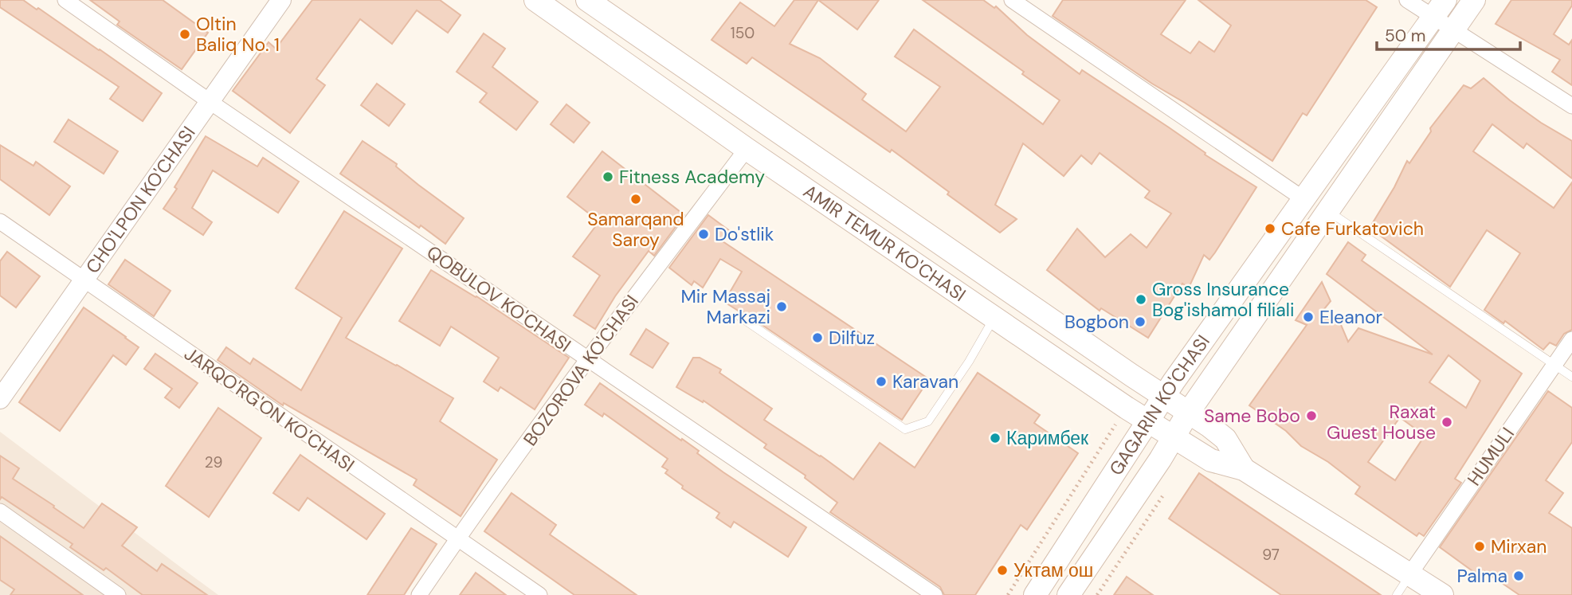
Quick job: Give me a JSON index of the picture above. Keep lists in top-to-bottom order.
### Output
{
  "streets": {
    "main road": ["AMIR TEMUR KO'CHASI", "GAGARIN KO'CHASI"],
    "street": [
      "CHO'LPON KO'CHASI",
      "QOBULOV KO'CHASI",
      "BOZOROVA KO'CHASI",
      "JARQO'RG'ON KO'CHASI",
      "HUMULI"
    ]
  },
  "crossings": [
    ["CHO'LPON KO'CHASI", "QOBULOV KO'CHASI"],
    ["CHO'LPON KO'CHASI", "JARQO'RG'ON KO'CHASI"],
    ["AMIR TEMUR KO'CHASI", "BOZOROVA KO'CHASI"],
    ["AMIR TEMUR KO'CHASI", "GAGARIN KO'CHASI"],
    ["AMIR TEMUR KO'CHASI", "HUMULI"],
    ["QOBULOV KO'CHASI", "BOZOROVA KO'CHASI"],
    ["BOZOROVA KO'CHASI", "JARQO'RG'ON KO'CHASI"]
  ],
  "places": [
    "Oltin Baliq No. 1",
    "Fitness Academy",
    "Samarqand Saroy",
    "Cafe Furkatovich",
    "Do'stlik",
    "Gross Insurance Bog'ishamol filiali",
    "Mir Massaj Markazi",
    "Eleanor",
    "Bogbon",
    "Dilfuz",
    "Karavan",
    "Same Bobo",
    "Raxat Guest House",
    "Каримбек",
    "Mirxan",
    "Уктам ош",
    "Palma"
  ],
  "house_numbers": ["150", "29", "97"],
  "scale_bar": "50 m"
}
